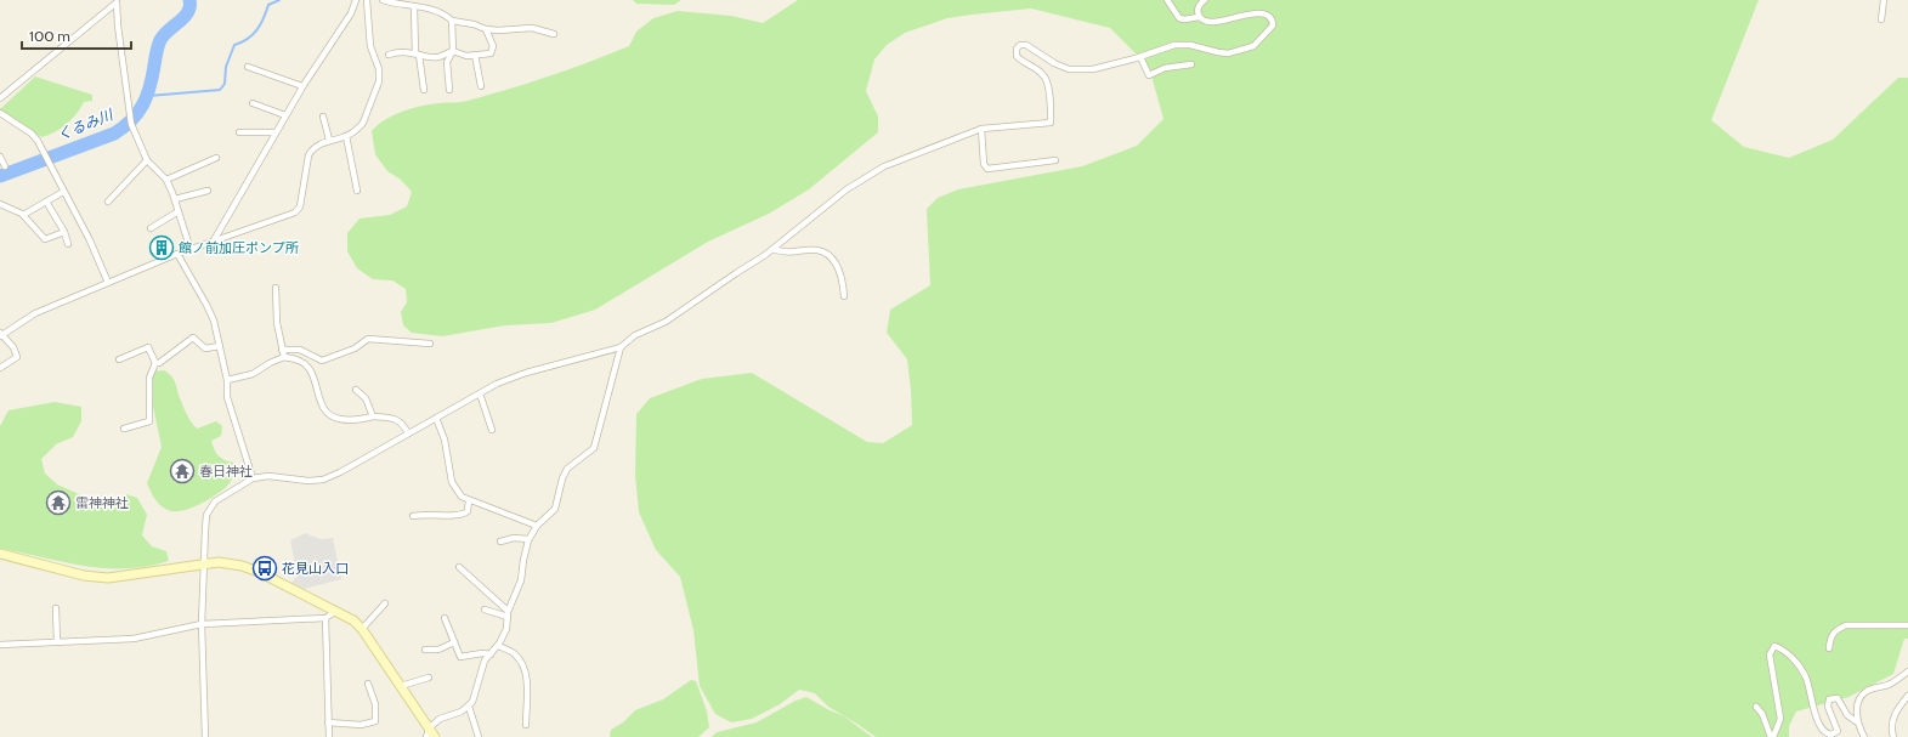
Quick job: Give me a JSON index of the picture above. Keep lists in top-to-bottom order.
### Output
{
  "water": ["くるみ川"],
  "places": {
    "building": ["館ノ前加圧ポンプ所"],
    "temple": ["春日神社", "雷神神社"],
    "bus stop": ["花見山入口"]
  },
  "scale_bar": "100 m"
}
